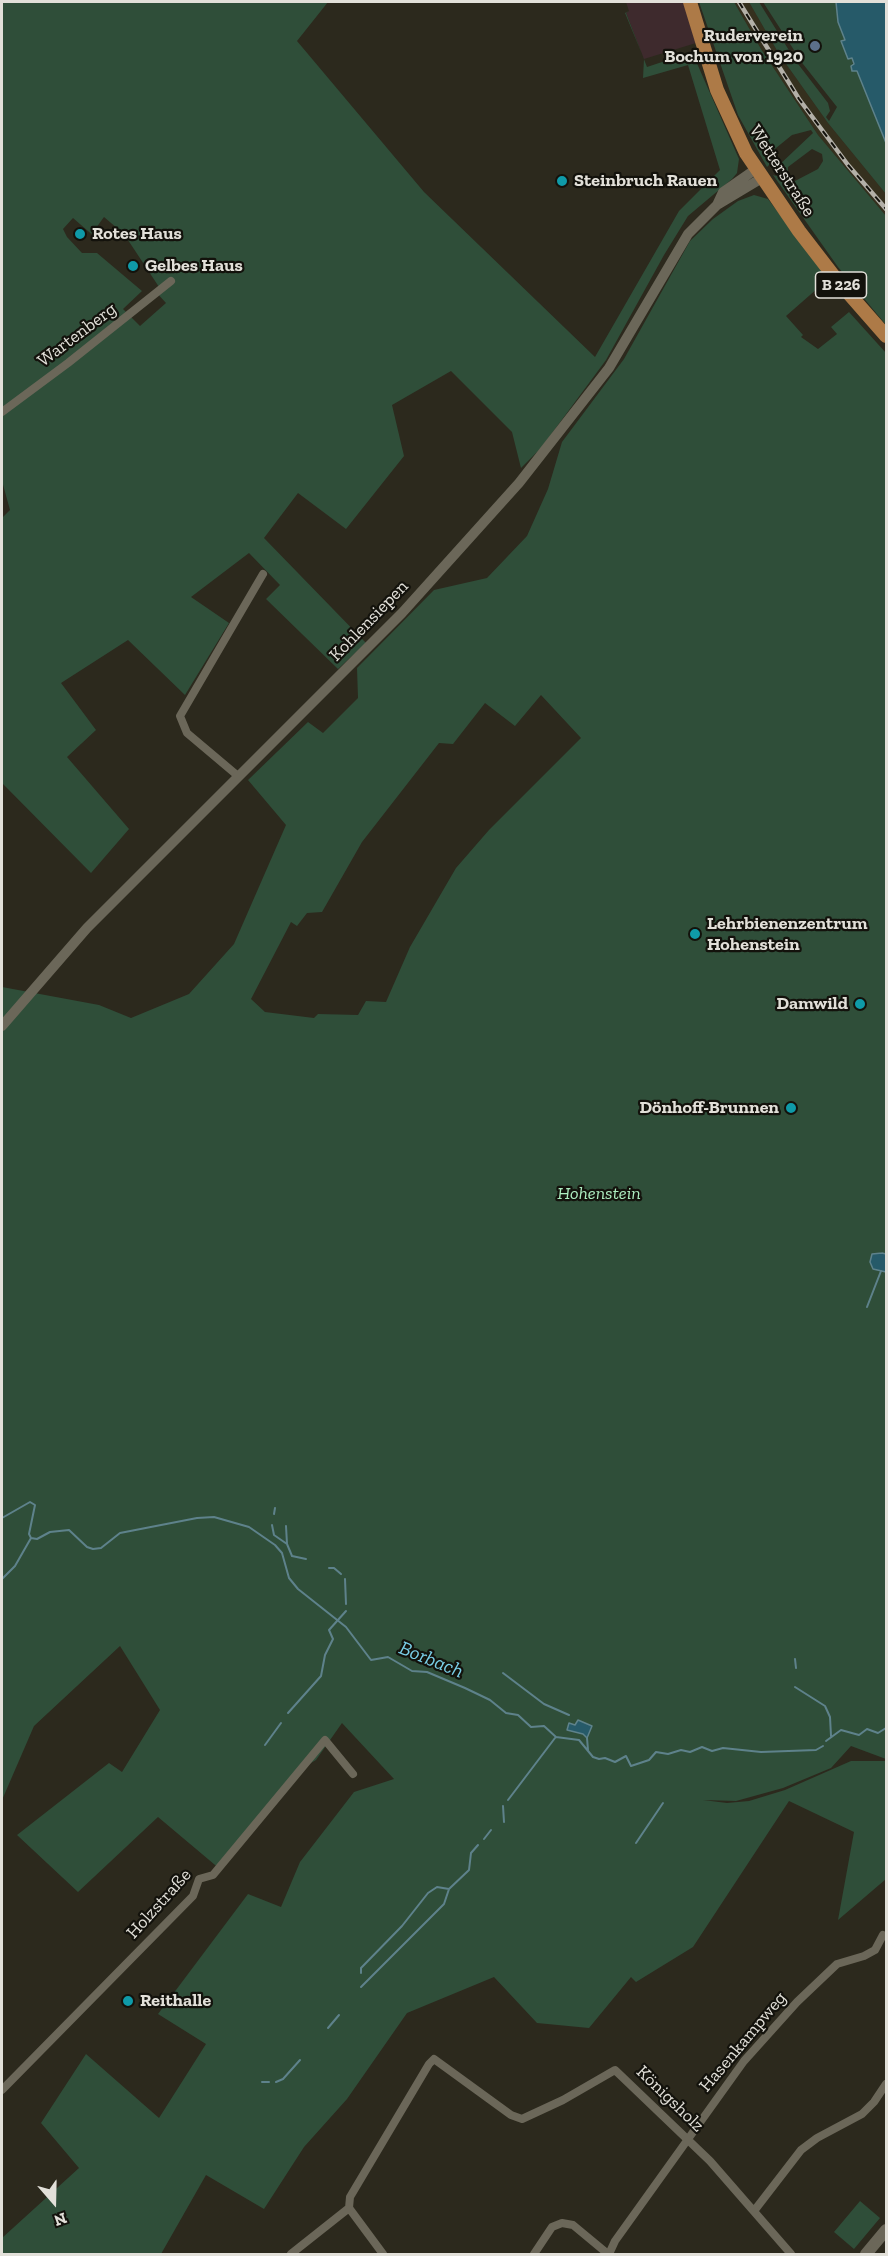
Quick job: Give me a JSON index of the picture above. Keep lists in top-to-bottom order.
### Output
{
  "streets": {
    "main road": ["Wetterstraße", "B 226"],
    "street": [
      "Wartenberg",
      "Kohlensiepen",
      "Holzstraße",
      "Hasenkampweg",
      "Königsholz"
    ]
  },
  "crossings": [
    ["Wetterstraße", "Kohlensiepen"],
    ["Hasenkampweg", "Königsholz"]
  ],
  "water": ["Borbach"],
  "parks": ["Hohenstein"],
  "places": [
    "Ruderverein Bochum von 1920",
    "Steinbruch Rauen",
    "Rotes Haus",
    "Gelbes Haus",
    "Lehrbienenzentrum Hohenstein",
    "Damwild",
    "Dönhoff-Brunnen",
    "Reithalle"
  ],
  "north": "bottom"
}
